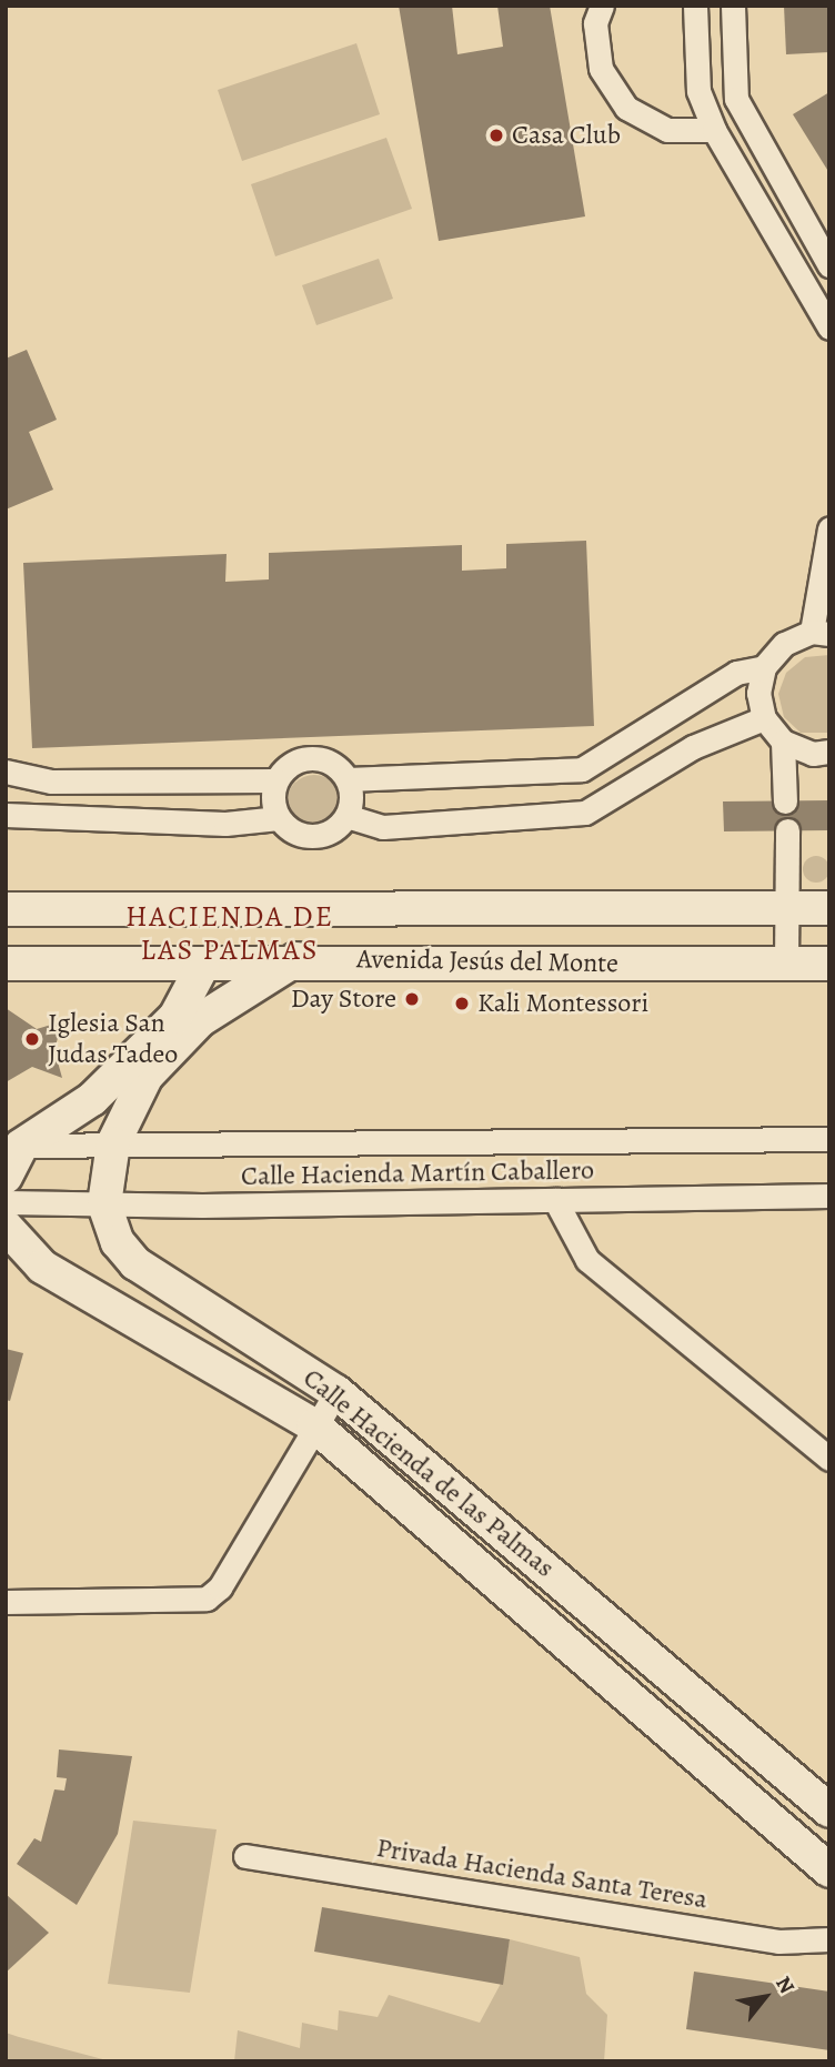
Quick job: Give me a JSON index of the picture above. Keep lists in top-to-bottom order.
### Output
{
  "streets": {
    "main road": ["Avenida Jesús del Monte", "Calle Hacienda de las Palmas"],
    "street": ["Calle Hacienda Martín Caballero", "Privada Hacienda Santa Teresa"]
  },
  "crossings": [
    ["Avenida Jesús del Monte", "Calle Hacienda de las Palmas"],
    ["Calle Hacienda Martín Caballero", "Calle Hacienda de las Palmas"]
  ],
  "districts": ["HACIENDA DE LAS PALMAS"],
  "places": [
    "Casa Club",
    "Day Store",
    "Kali Montessori",
    "Iglesia San Judas Tadeo"
  ],
  "north": "top right"
}
